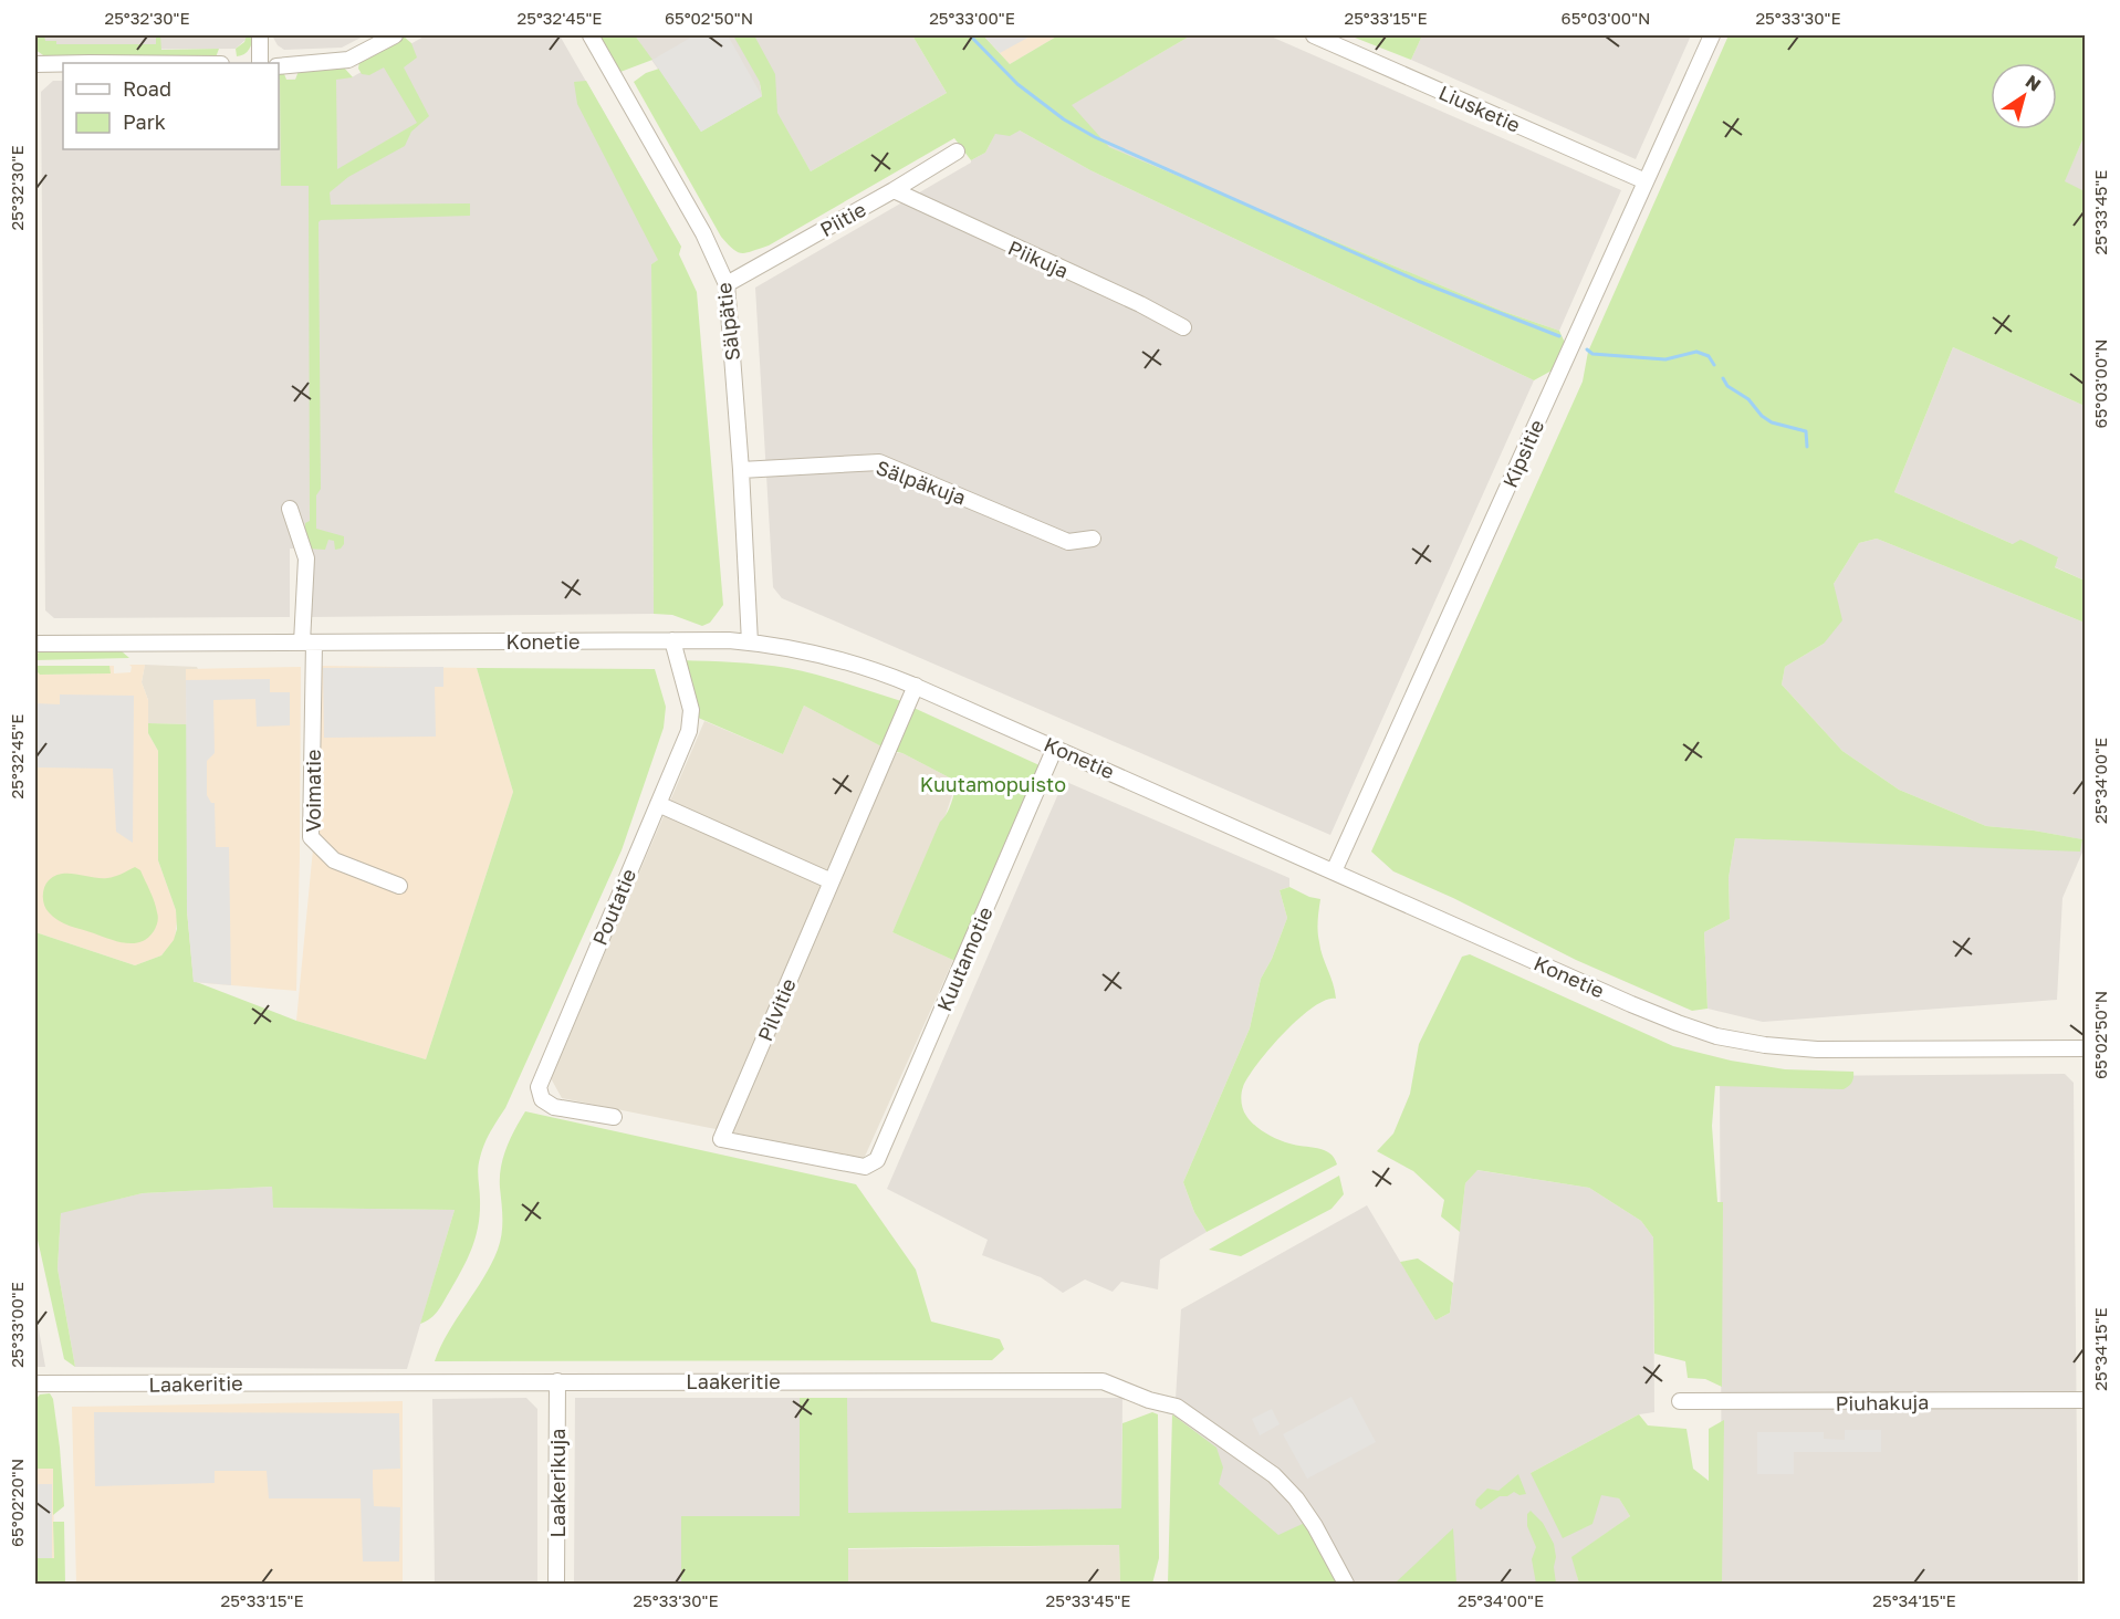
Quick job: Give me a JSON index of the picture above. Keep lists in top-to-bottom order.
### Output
{
  "streets": {
    "street": [
      "Liusketie",
      "Piitie",
      "Piikuja",
      "Sälpätie",
      "Kipsitie",
      "Sälpäkuja",
      "Konetie",
      "Voimatie",
      "Poutatie",
      "Kuutamotie",
      "Pilvitie",
      "Laakeritie",
      "Piuhakuja",
      "Laakerikuja"
    ]
  },
  "crossings": [
    ["Liusketie", "Kipsitie"],
    ["Piitie", "Piikuja"],
    ["Piitie", "Sälpätie"],
    ["Sälpätie", "Sälpäkuja"],
    ["Sälpätie", "Konetie"],
    ["Kipsitie", "Konetie"],
    ["Konetie", "Voimatie"],
    ["Konetie", "Poutatie"],
    ["Konetie", "Kuutamotie"],
    ["Konetie", "Pilvitie"],
    ["Kuutamotie", "Pilvitie"],
    ["Laakeritie", "Laakerikuja"]
  ],
  "parks": ["Kuutamopuisto"],
  "legend": ["Road", "Park"],
  "north": "top right",
  "coordinates": [
    "25°32'30\"E",
    "25°32'45\"E",
    "65°02'50\"N",
    "25°33'00\"E",
    "25°33'15\"E",
    "65°03'00\"N",
    "25°33'30\"E",
    "25°33'45\"E",
    "25°34'00\"E",
    "25°34'15\"E",
    "65°02'20\"N"
  ]
}
